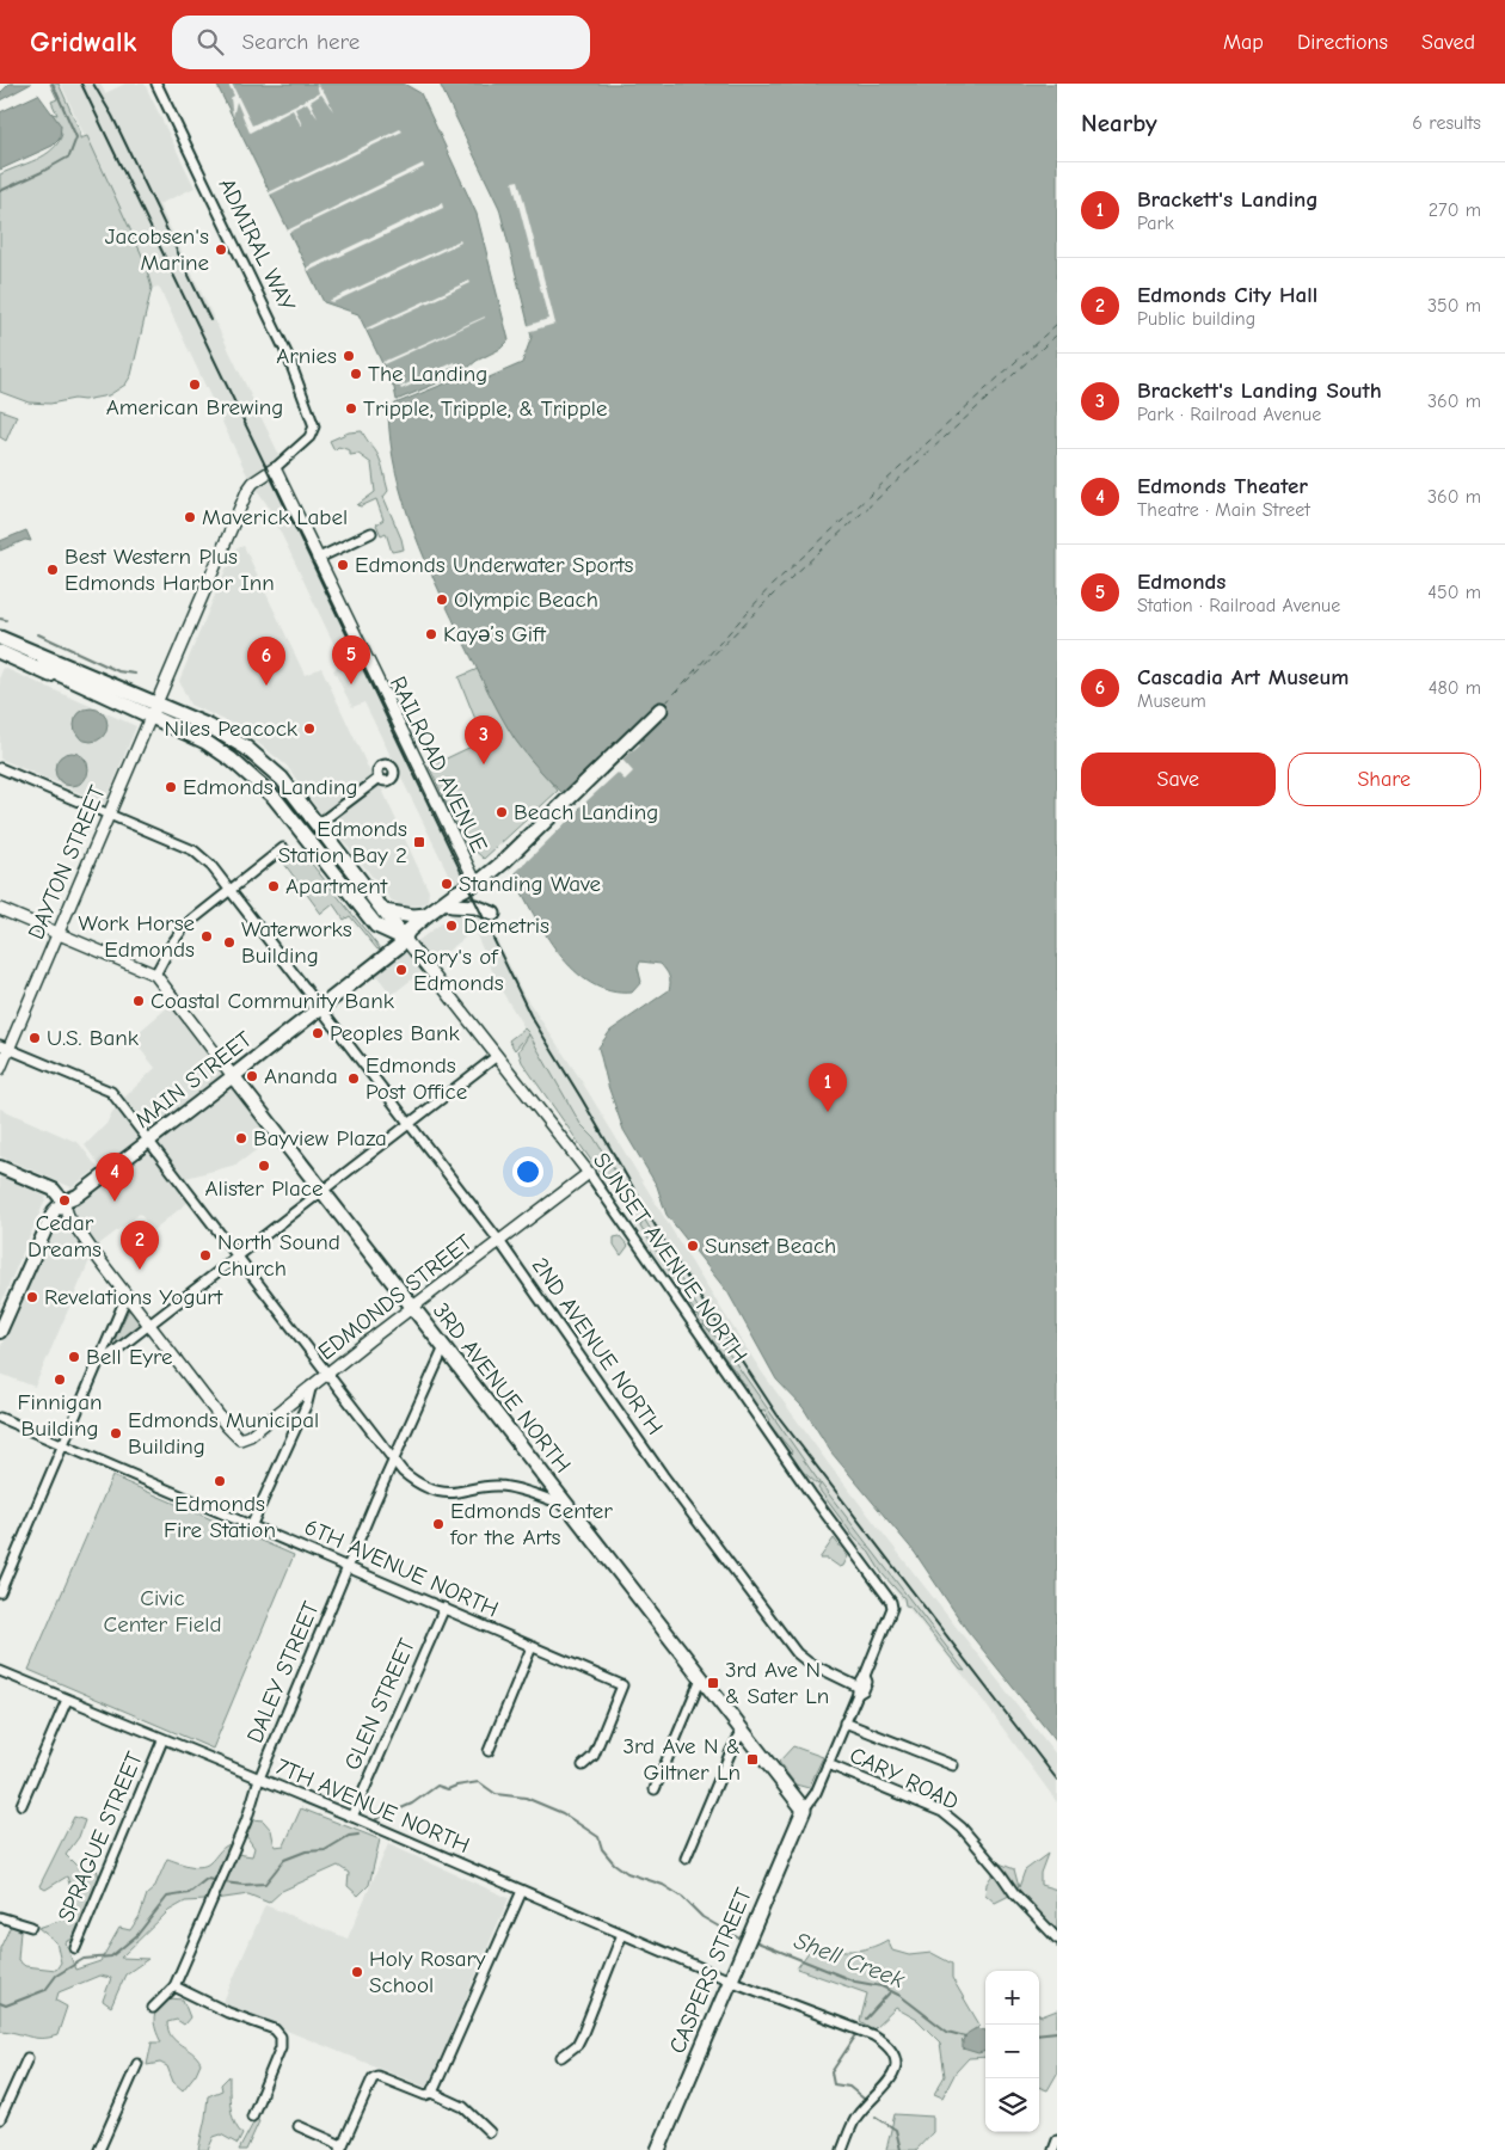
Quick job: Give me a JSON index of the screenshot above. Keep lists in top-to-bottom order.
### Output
{
  "streets": {
    "main road": ["MAIN STREET", "3RD AVENUE NORTH", "CASPERS STREET"],
    "street": [
      "ADMIRAL WAY",
      "RAILROAD AVENUE",
      "DAYTON STREET",
      "SUNSET AVENUE NORTH",
      "EDMONDS STREET",
      "2ND AVENUE NORTH",
      "6TH AVENUE NORTH",
      "DALEY STREET",
      "GLEN STREET",
      "CARY ROAD",
      "7TH AVENUE NORTH",
      "SPRAGUE STREET"
    ]
  },
  "crossings": [
    ["ADMIRAL WAY", "RAILROAD AVENUE"],
    ["ADMIRAL WAY", "DAYTON STREET"],
    ["RAILROAD AVENUE", "DAYTON STREET"],
    ["RAILROAD AVENUE", "MAIN STREET"],
    ["DAYTON STREET", "2ND AVENUE NORTH"],
    ["MAIN STREET", "SUNSET AVENUE NORTH"],
    ["MAIN STREET", "2ND AVENUE NORTH"],
    ["MAIN STREET", "3RD AVENUE NORTH"],
    ["SUNSET AVENUE NORTH", "EDMONDS STREET"],
    ["SUNSET AVENUE NORTH", "CASPERS STREET"],
    ["EDMONDS STREET", "2ND AVENUE NORTH"],
    ["EDMONDS STREET", "3RD AVENUE NORTH"],
    ["2ND AVENUE NORTH", "CASPERS STREET"],
    ["3RD AVENUE NORTH", "DALEY STREET"],
    ["3RD AVENUE NORTH", "CASPERS STREET"],
    ["6TH AVENUE NORTH", "DALEY STREET"],
    ["6TH AVENUE NORTH", "GLEN STREET"],
    ["DALEY STREET", "7TH AVENUE NORTH"],
    ["GLEN STREET", "7TH AVENUE NORTH"],
    ["CARY ROAD", "CASPERS STREET"],
    ["7TH AVENUE NORTH", "SPRAGUE STREET"],
    ["7TH AVENUE NORTH", "CASPERS STREET"]
  ],
  "water": ["Shell Creek"],
  "parks": ["Civic Center Field"],
  "places": {
    "other": [
      "Jacobsen's Marine",
      "Arnies",
      "The Landing",
      "American Brewing",
      "Tripple, Tripple, & Tripple",
      "Maverick Label",
      "Edmonds Underwater Sports",
      "Best Western Plus Edmonds Harbor Inn",
      "Olympic Beach",
      "Kayə’s Gift",
      "Niles Peacock",
      "Edmonds Landing",
      "Beach Landing",
      "Standing Wave",
      "Apartment",
      "Demetris",
      "Work Horse Edmonds",
      "Waterworks Building",
      "Rory's of Edmonds",
      "Coastal Community Bank",
      "Peoples Bank",
      "U.S. Bank",
      "Ananda",
      "Edmonds Post Office",
      "Bayview Plaza",
      "Alister Place",
      "Cedar Dreams",
      "Sunset Beach",
      "North Sound Church",
      "Revelations Yogurt",
      "Bell Eyre",
      "Finnigan Building",
      "Edmonds Municipal Building",
      "Edmonds Fire Station",
      "Edmonds Center for the Arts",
      "Holy Rosary School"
    ],
    "transit": ["Edmonds Station Bay 2", "3rd Ave N & Sater Ln", "3rd Ave N & Giltner Ln"]
  },
  "page": {
    "header": "Gridwalk",
    "search": "Search here",
    "nav": ["Map", "Directions", "Saved"],
    "heading": ["Nearby", "6 results"],
    "list": [
      {
        "mark": "1",
        "name": "Brackett's Landing",
        "note": "Park",
        "value": "270 m"
      },
      {
        "mark": "2",
        "name": "Edmonds City Hall",
        "note": "Public building",
        "value": "350 m"
      },
      {
        "mark": "3",
        "name": "Brackett's Landing South",
        "note": "Park · Railroad Avenue",
        "value": "360 m"
      },
      {
        "mark": "4",
        "name": "Edmonds Theater",
        "note": "Theatre · Main Street",
        "value": "360 m"
      },
      {
        "mark": "5",
        "name": "Edmonds",
        "note": "Station · Railroad Avenue",
        "value": "450 m"
      },
      {
        "mark": "6",
        "name": "Cascadia Art Museum",
        "note": "Museum",
        "value": "480 m"
      }
    ],
    "pins": [
      "5",
      "6",
      "3",
      "1",
      "4",
      "2"
    ],
    "buttons": ["Save", "Share"],
    "map_buttons": ["+", "−"]
  }
}
